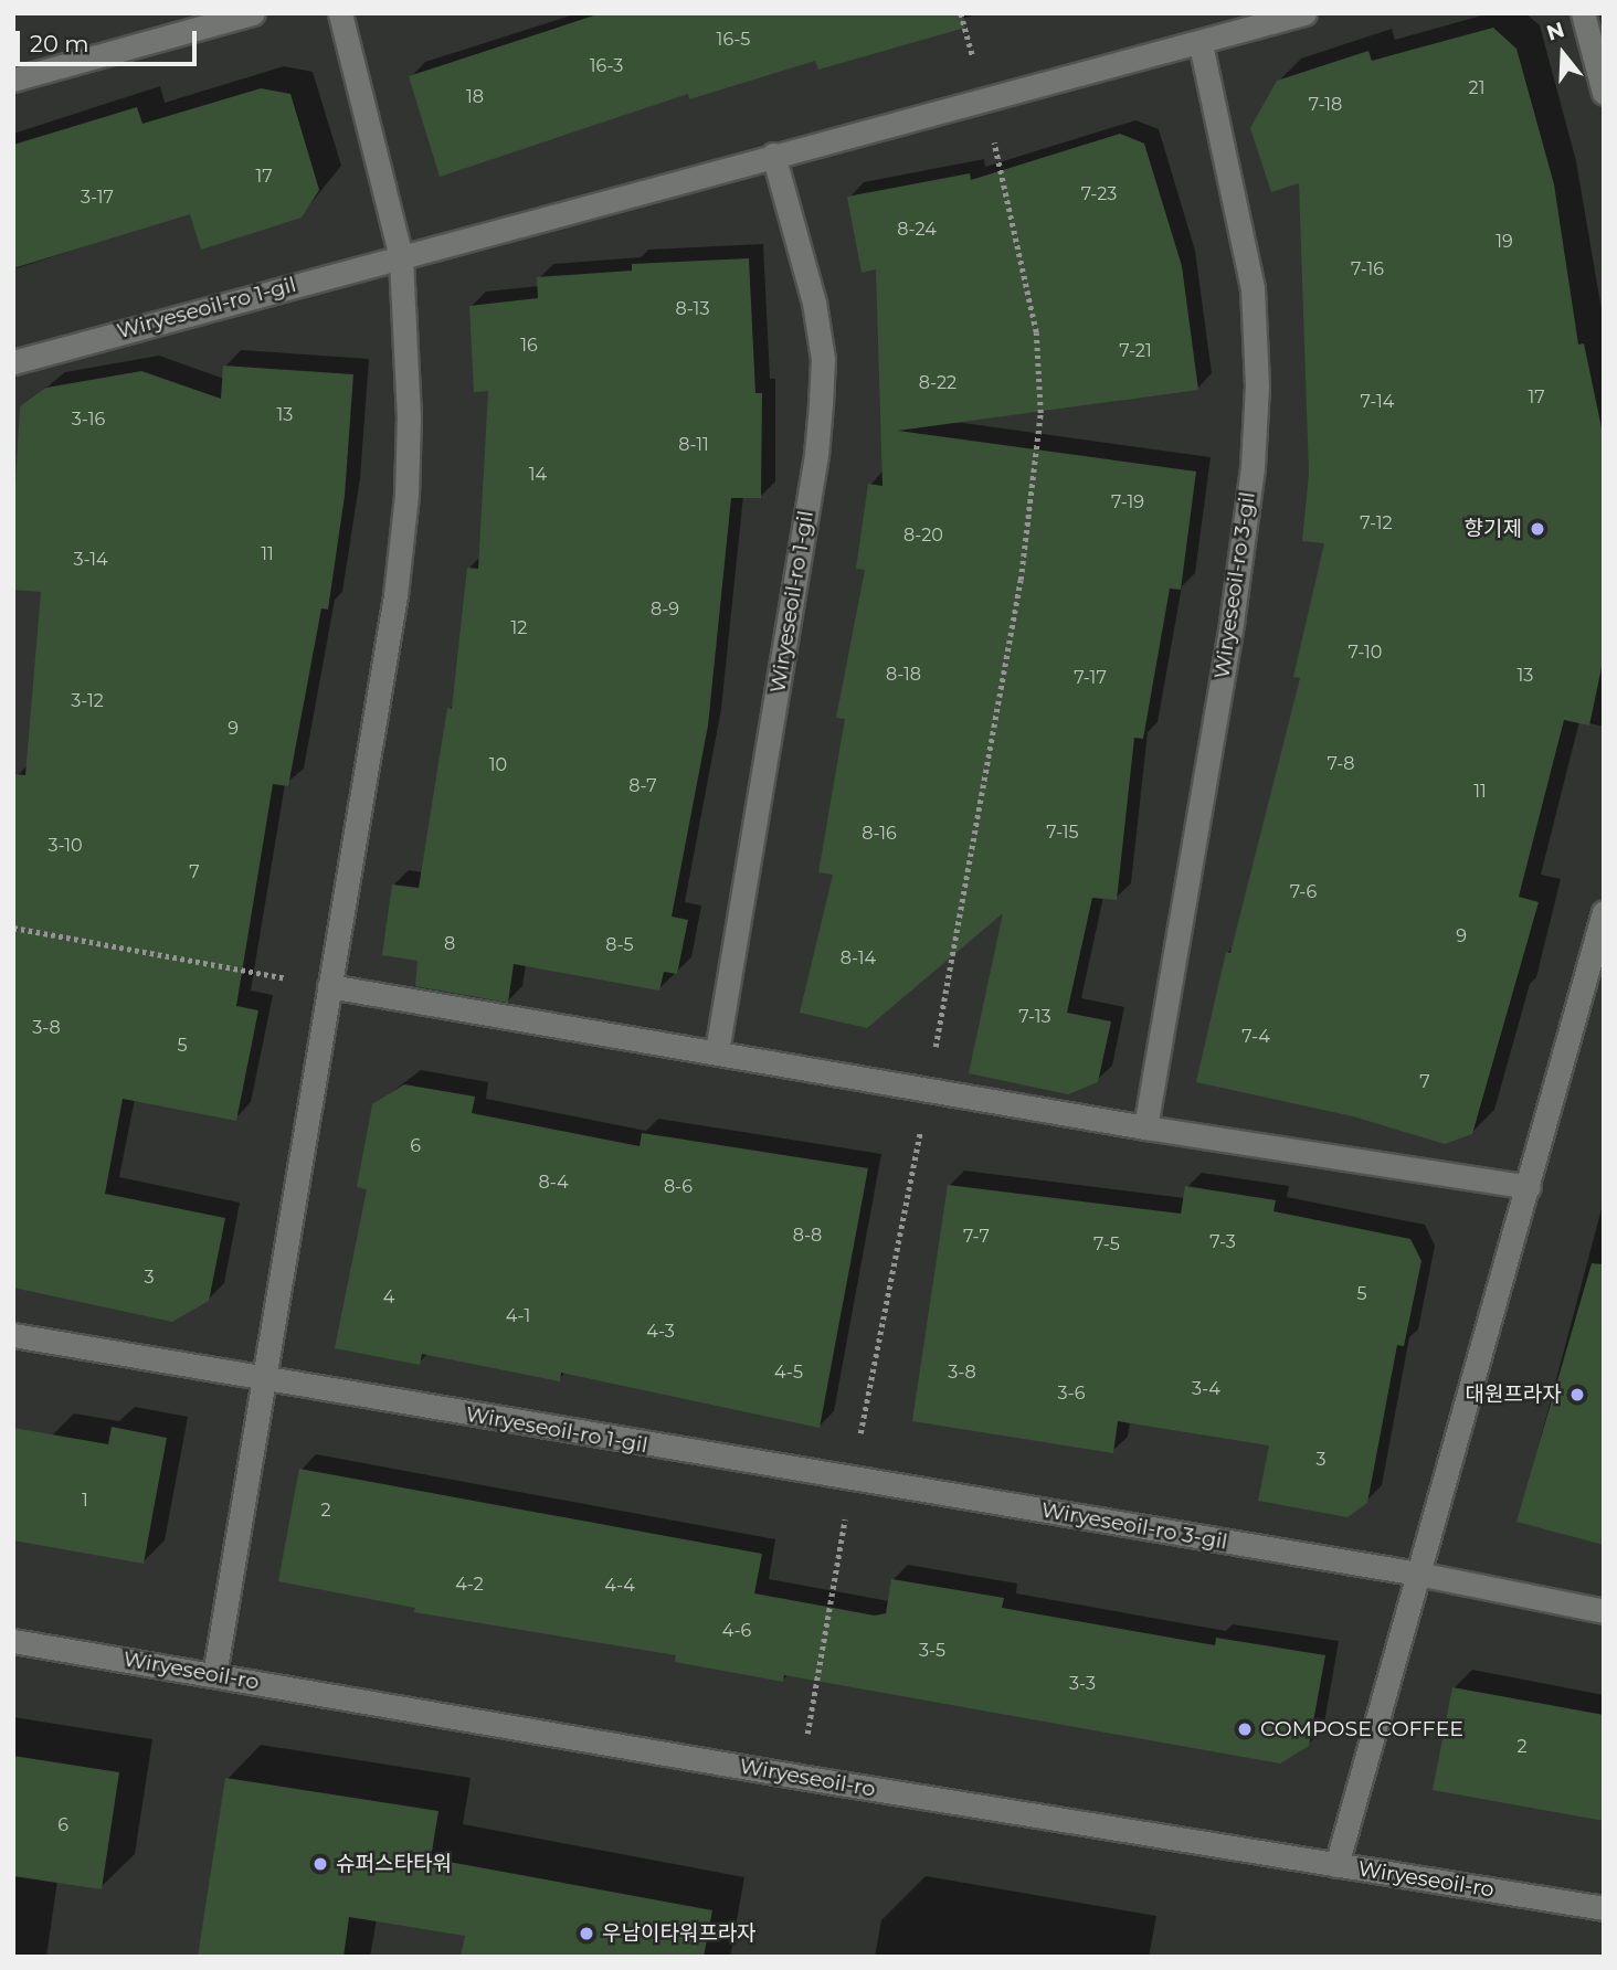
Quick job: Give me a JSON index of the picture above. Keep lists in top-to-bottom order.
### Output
{
  "streets": {
    "street": ["Wiryeseoil-ro 1-gil", "Wiryeseoil-ro 3-gil", "Wiryeseoil-ro"]
  },
  "crossings": [
    ["Wiryeseoil-ro 1-gil", "Wiryeseoil-ro 3-gil"]
  ],
  "places": [
    "향기제",
    "대원프라자",
    "COMPOSE COFFEE",
    "슈퍼스타타워",
    "우남이타워프라자"
  ],
  "house_numbers": [
    "16-5",
    "16-3",
    "21",
    "18",
    "7-18",
    "17",
    "7-23",
    "3-17",
    "8-24",
    "19",
    "7-16",
    "8-13",
    "16",
    "7-21",
    "8-22",
    "17",
    "7-14",
    "13",
    "3-16",
    "8-11",
    "14",
    "7-19",
    "7-12",
    "8-20",
    "11",
    "3-14",
    "8-9",
    "12",
    "7-10",
    "8-18",
    "13",
    "7-17",
    "3-12",
    "9",
    "7-8",
    "10",
    "8-7",
    "11",
    "7-15",
    "8-16",
    "3-10",
    "7",
    "7-6",
    "9",
    "8",
    "8-5",
    "8-14",
    "7-13",
    "3-8",
    "7-4",
    "5",
    "7",
    "6",
    "8-4",
    "8-6",
    "8-8",
    "7-7",
    "7-3",
    "7-5",
    "3",
    "5",
    "4",
    "4-1",
    "4-3",
    "4-5",
    "3-8",
    "3-4",
    "3-6",
    "3",
    "1",
    "2",
    "4-2",
    "4-4",
    "4-6",
    "3-5",
    "3-3",
    "2",
    "6"
  ],
  "scale_bar": "20 m",
  "north": "top"
}
